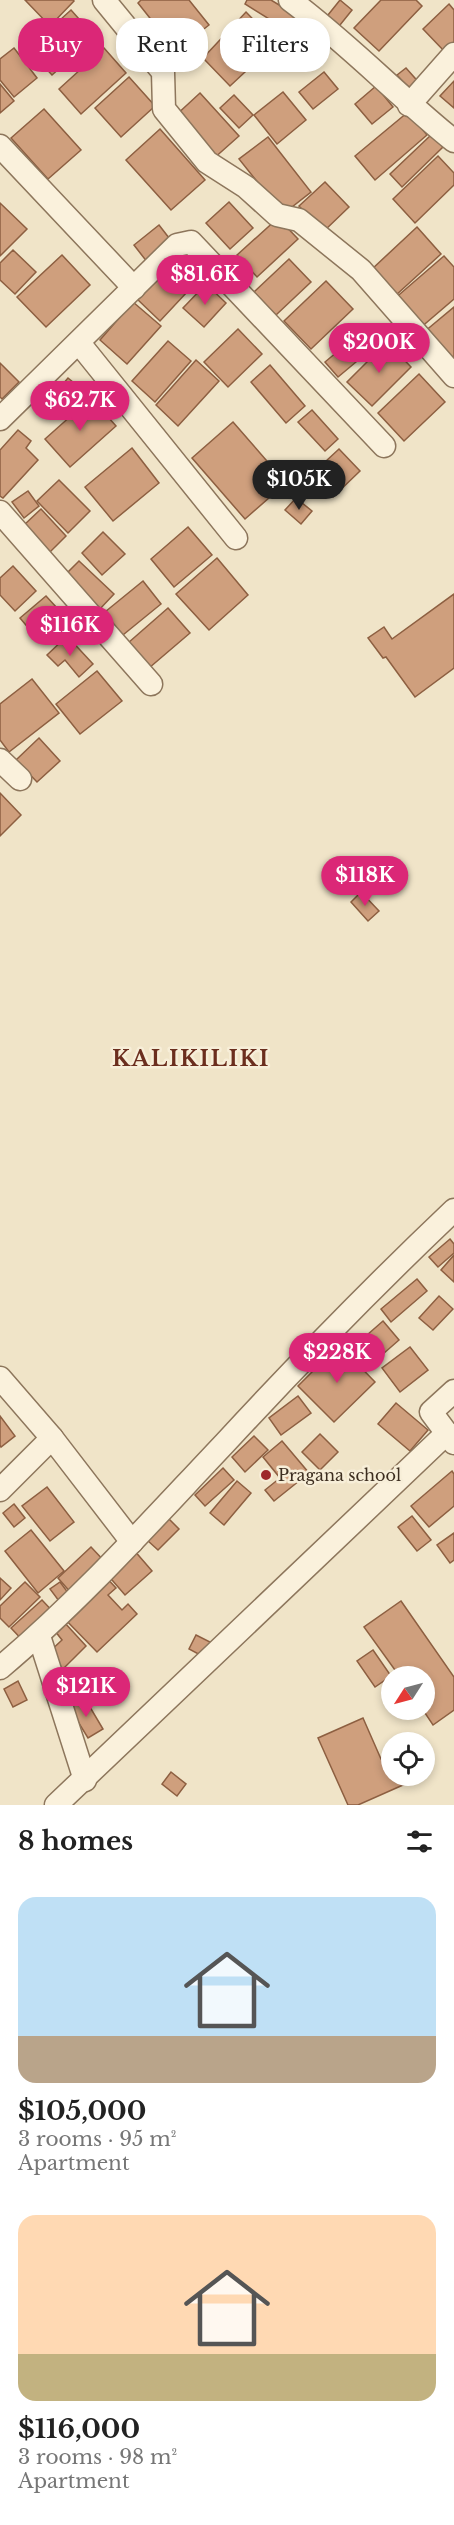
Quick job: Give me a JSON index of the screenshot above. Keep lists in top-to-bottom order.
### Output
{
  "districts": ["KALIKILIKI"],
  "places": ["Pragana school"],
  "north": "bottom left",
  "page": {
    "chip": ["Buy", "Rent", "Filters"],
    "price": [
      "$81.6K",
      "$200K",
      "$62.7K",
      "$105K",
      "$116K",
      "$118K",
      "$228K",
      "$121K"
    ],
    "heading": "8 homes",
    "list": [
      {
        "name": "$105,000",
        "note": "3 rooms · 95 m² · Apartment"
      },
      {
        "name": "$116,000",
        "note": "3 rooms · 98 m² · Apartment"
      }
    ]
  }
}
